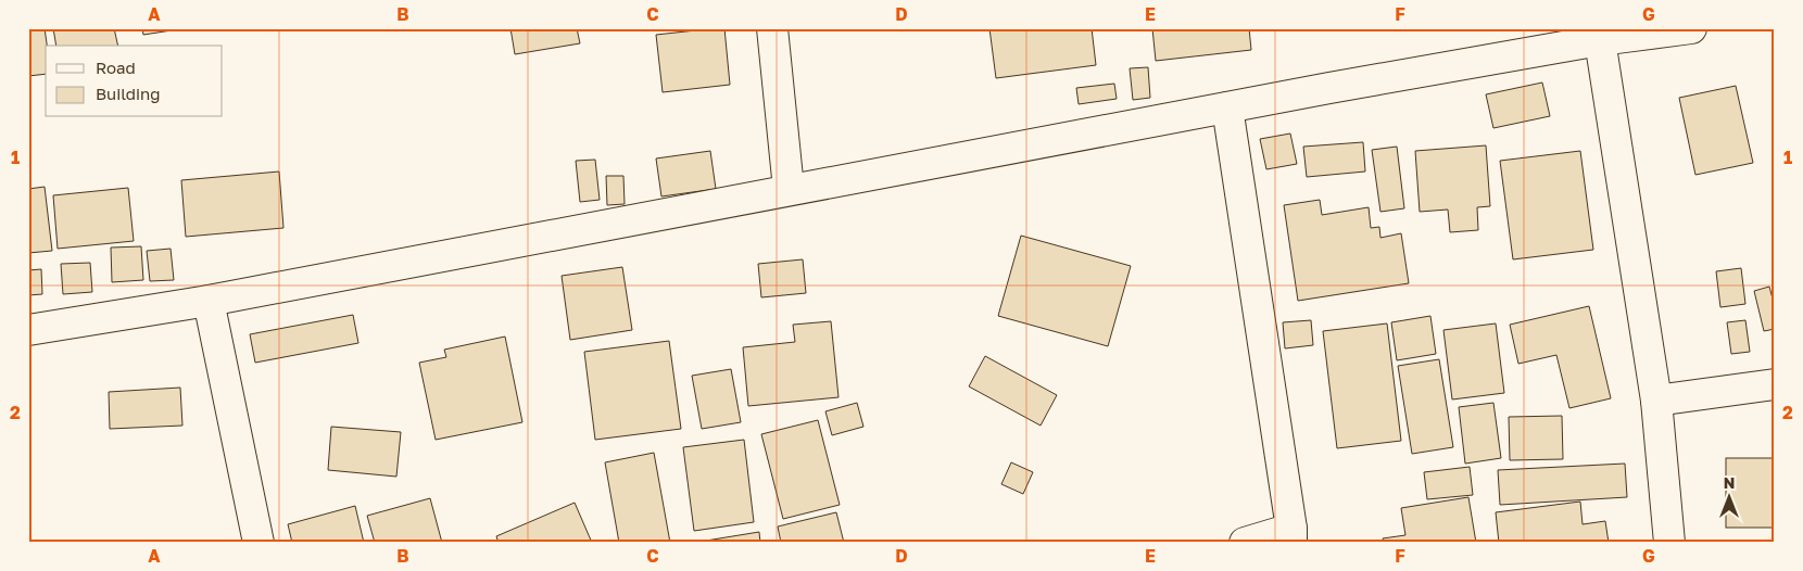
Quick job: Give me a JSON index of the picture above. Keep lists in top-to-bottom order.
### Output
{
  "legend": ["Road", "Building"],
  "north": "top",
  "grid": {
    "columns": [
      "A",
      "B",
      "C",
      "D",
      "E",
      "F",
      "G"
    ],
    "rows": ["1", "2"]
  }
}
